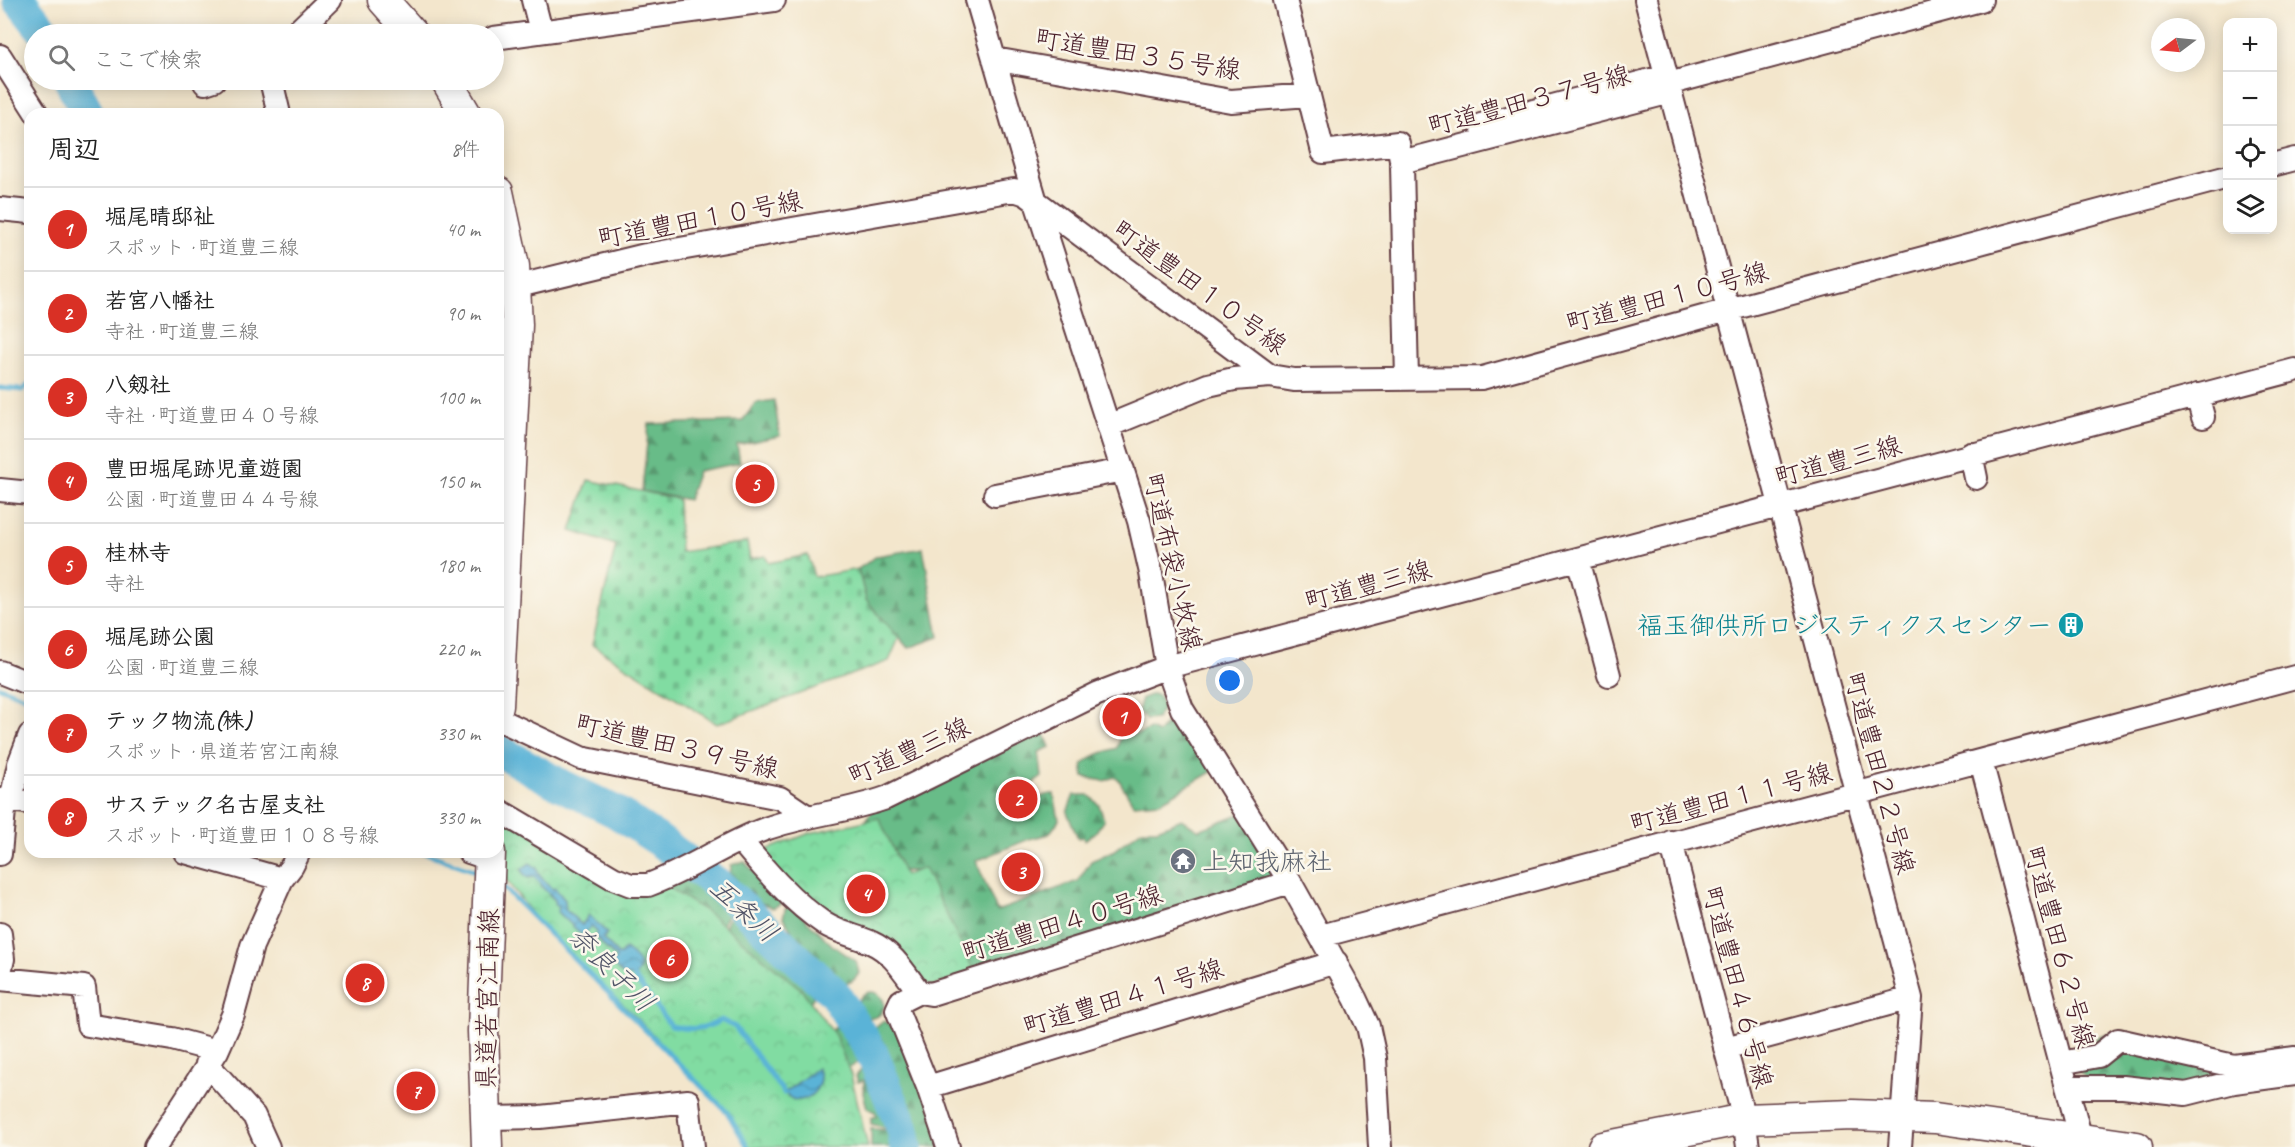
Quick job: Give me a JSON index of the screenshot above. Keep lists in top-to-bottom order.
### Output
{
  "streets": {
    "main road": ["県道若宮江南線"],
    "street": [
      "町道豊田３５号線",
      "町道豊田３７号線",
      "町道豊田１０号線",
      "町道豊三線",
      "町道布袋小牧線",
      "町道豊田３９号線",
      "町道豊田２２号線",
      "町道豊田１１号線",
      "町道豊田４０号線",
      "町道豊田６２号線",
      "町道豊田４６号線",
      "町道豊田４１号線"
    ]
  },
  "crossings": [
    ["町道豊田３５号線", "町道豊田３７号線"],
    ["町道豊田３５号線", "町道布袋小牧線"],
    ["町道豊田３７号線", "町道豊田２２号線"],
    ["町道豊田１０号線", "町道布袋小牧線"],
    ["町道豊田１０号線", "町道豊田２２号線"],
    ["町道豊三線", "町道布袋小牧線"],
    ["町道豊三線", "町道豊田３９号線"],
    ["町道豊三線", "町道豊田２２号線"],
    ["町道布袋小牧線", "町道豊田１１号線"],
    ["町道布袋小牧線", "町道豊田４０号線"],
    ["町道布袋小牧線", "町道豊田４１号線"],
    ["町道豊田２２号線", "町道豊田１１号線"],
    ["町道豊田１１号線", "町道豊田６２号線"],
    ["町道豊田１１号線", "町道豊田４６号線"]
  ],
  "water": ["五条川", "奈良子川"],
  "places": {
    "building": ["福玉御供所ロジスティクスセンター"],
    "temple": ["上知我麻社"]
  },
  "north": "left",
  "page": {
    "map_buttons": ["+", "−"],
    "search": "ここで検索",
    "heading": ["周辺", "8件"],
    "list": [
      {
        "mark": "1",
        "name": "堀尾晴邸祉",
        "note": "スポット · 町道豊三線",
        "value": "40 m"
      },
      {
        "mark": "2",
        "name": "若宮八幡社",
        "note": "寺社 · 町道豊三線",
        "value": "90 m"
      },
      {
        "mark": "3",
        "name": "八剱社",
        "note": "寺社 · 町道豊田４０号線",
        "value": "100 m"
      },
      {
        "mark": "4",
        "name": "豊田堀尾跡児童遊園",
        "note": "公園 · 町道豊田４４号線",
        "value": "150 m"
      },
      {
        "mark": "5",
        "name": "桂林寺",
        "note": "寺社",
        "value": "180 m"
      },
      {
        "mark": "6",
        "name": "堀尾跡公園",
        "note": "公園 · 町道豊三線",
        "value": "220 m"
      },
      {
        "mark": "7",
        "name": "テック物流(株)",
        "note": "スポット · 県道若宮江南線",
        "value": "330 m"
      },
      {
        "mark": "8",
        "name": "サステック名古屋支社",
        "note": "スポット · 町道豊田１０８号線",
        "value": "330 m"
      }
    ],
    "pins": [
      "5",
      "1",
      "2",
      "3",
      "4",
      "6",
      "8",
      "7"
    ]
  }
}
